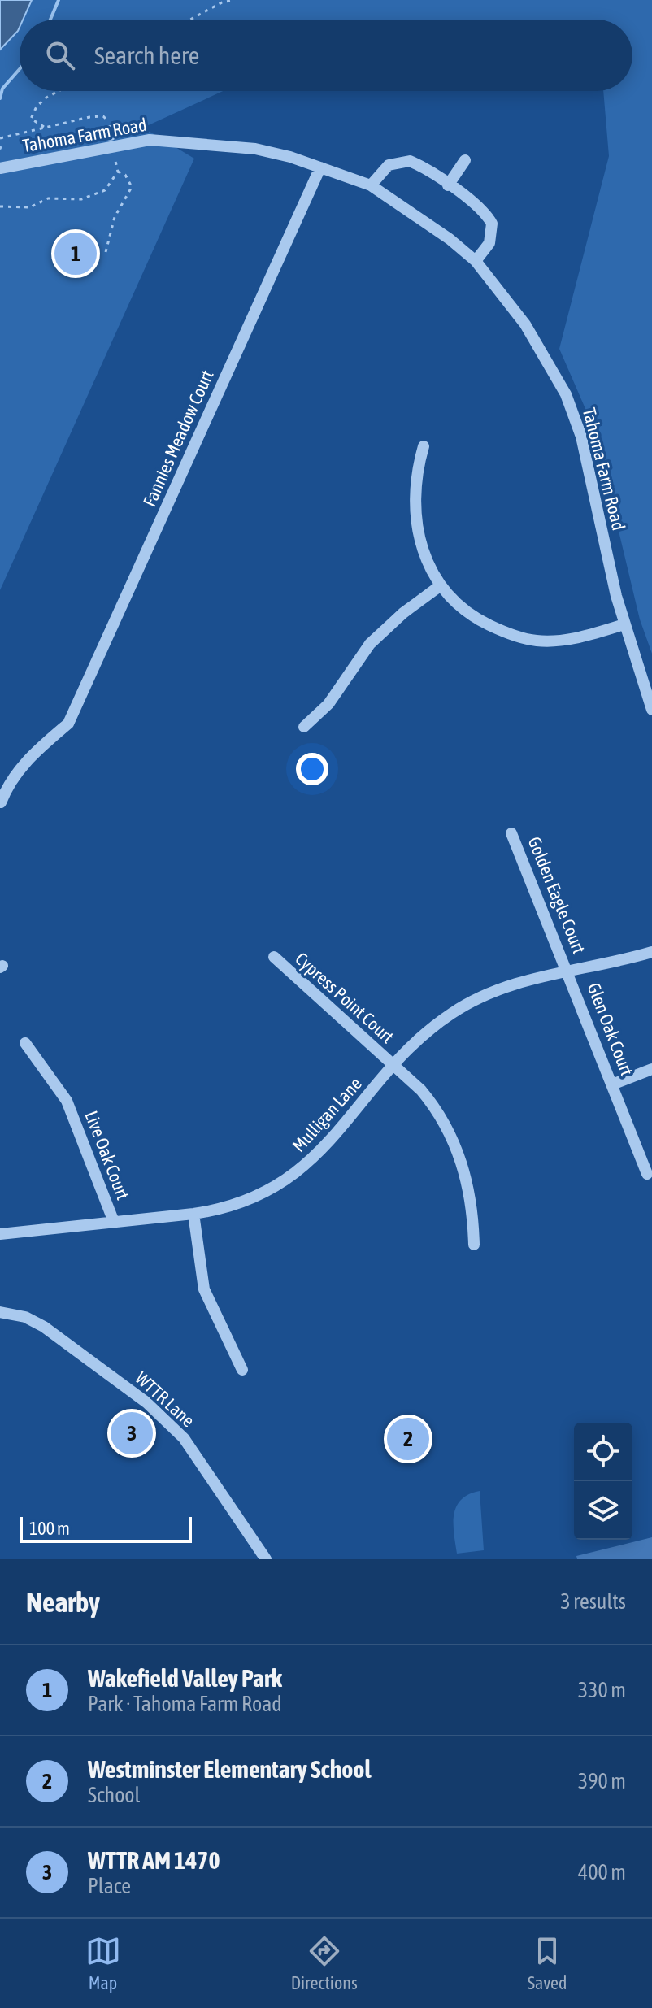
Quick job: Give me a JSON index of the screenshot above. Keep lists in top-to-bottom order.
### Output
{
  "streets": {
    "street": [
      "Tahoma Farm Road",
      "Fannies Meadow Court",
      "Golden Eagle Court",
      "Cypress Point Court",
      "Glen Oak Court",
      "Mulligan Lane",
      "Live Oak Court",
      "WTTR Lane"
    ]
  },
  "crossings": [
    ["Tahoma Farm Road", "Fannies Meadow Court"],
    ["Golden Eagle Court", "Glen Oak Court"],
    ["Golden Eagle Court", "Mulligan Lane"],
    ["Cypress Point Court", "Mulligan Lane"],
    ["Glen Oak Court", "Mulligan Lane"],
    ["Mulligan Lane", "Live Oak Court"]
  ],
  "scale_bar": "100 m",
  "page": {
    "search": "Search here",
    "pins": ["1", "3", "2"],
    "scale": "100 m",
    "heading": ["Nearby", "3 results"],
    "list": [
      {
        "mark": "1",
        "name": "Wakefield Valley Park",
        "note": "Park · Tahoma Farm Road",
        "value": "330 m"
      },
      {
        "mark": "2",
        "name": "Westminster Elementary School",
        "note": "School",
        "value": "390 m"
      },
      {
        "mark": "3",
        "name": "WTTR AM 1470",
        "note": "Place",
        "value": "400 m"
      }
    ],
    "nav": ["Map", "Directions", "Saved"]
  }
}
